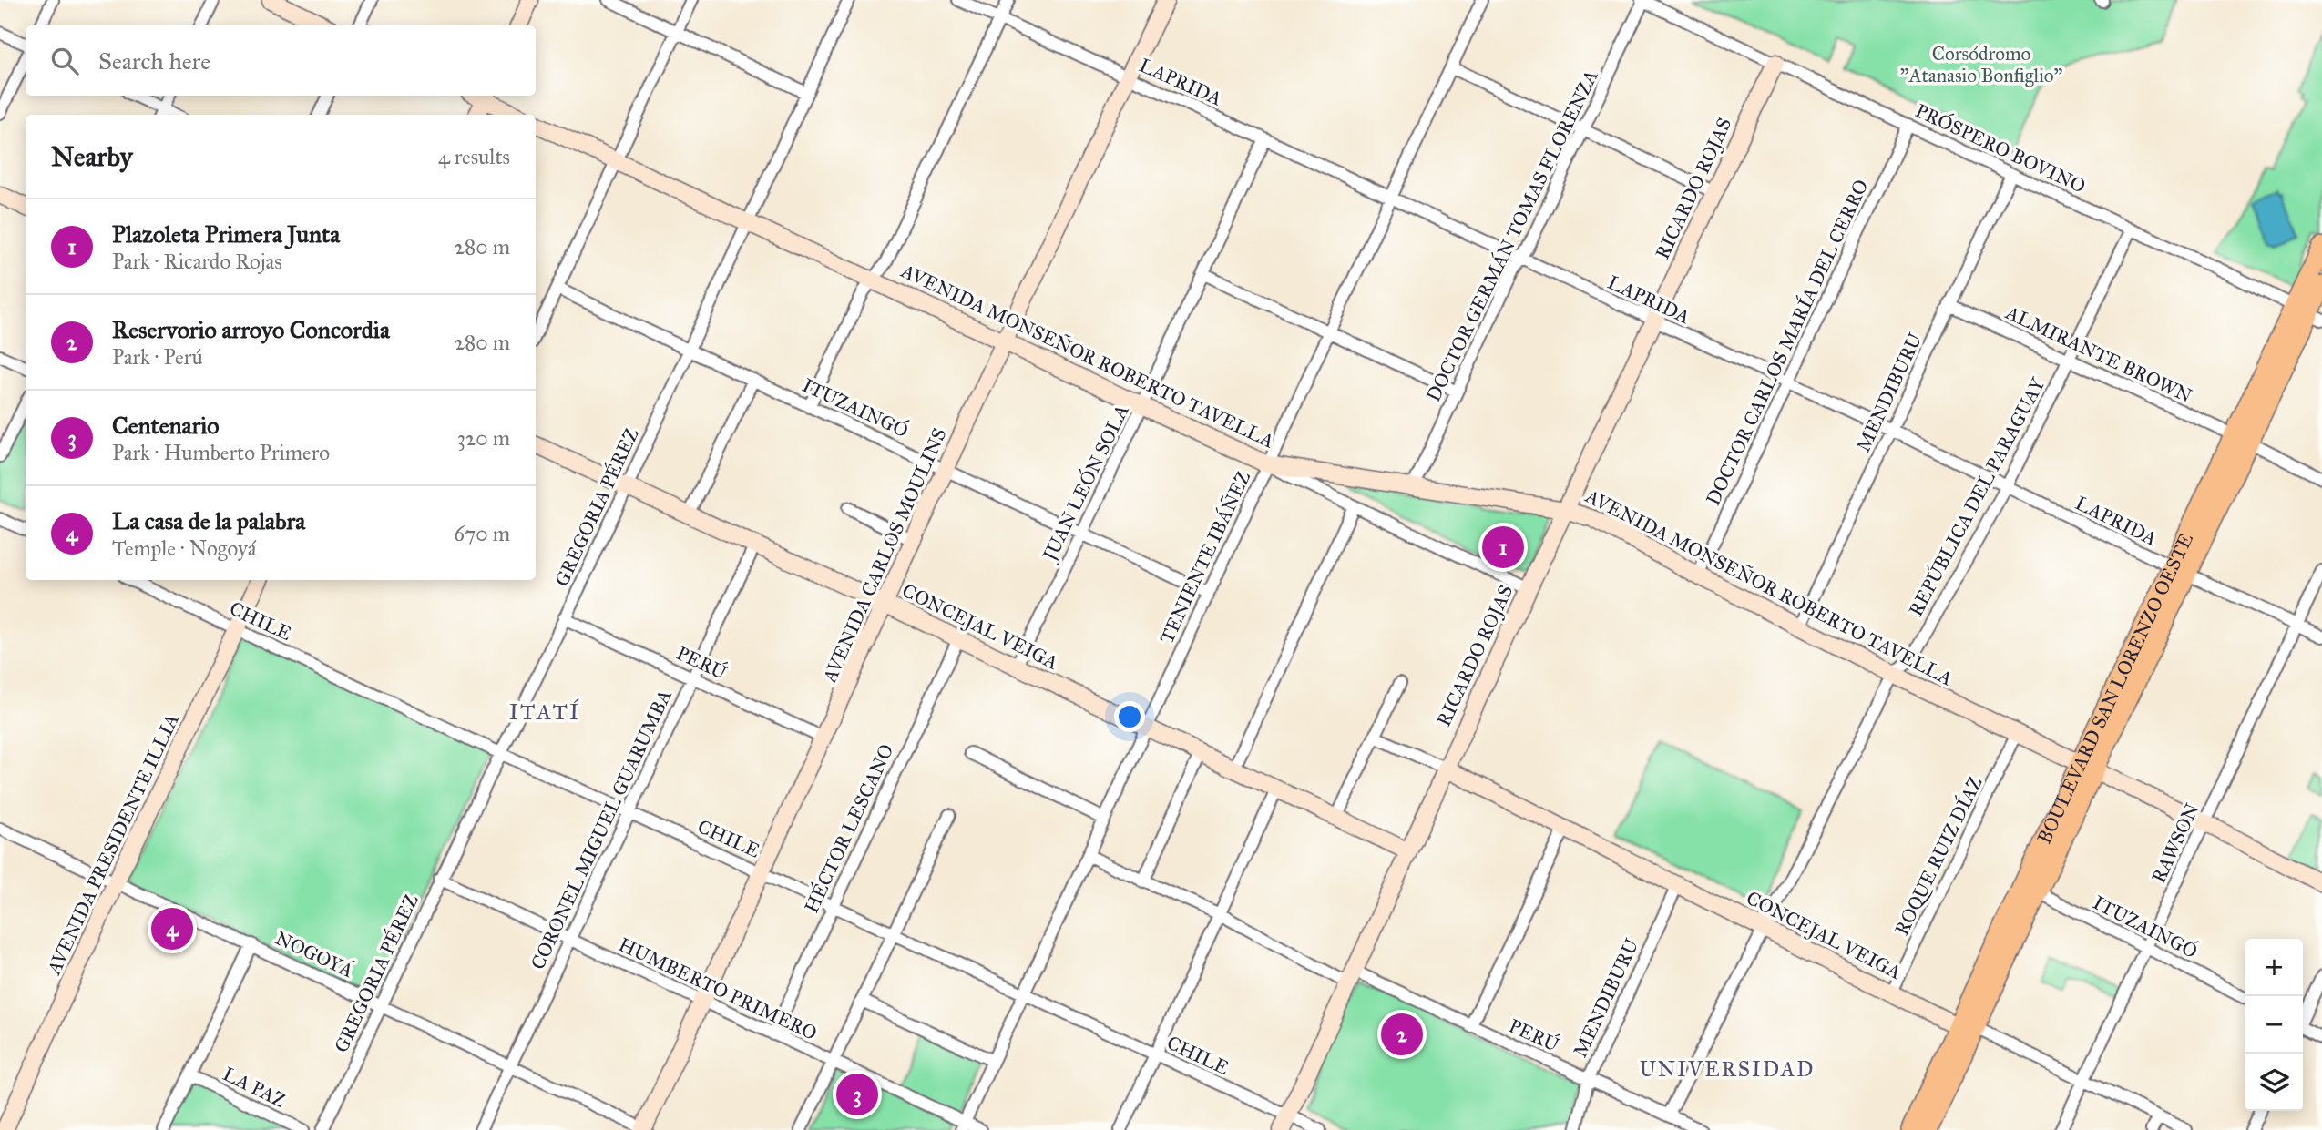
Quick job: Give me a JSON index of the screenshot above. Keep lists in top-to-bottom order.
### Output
{
  "streets": {
    "main road": ["BOULEVARD SAN LORENZO OESTE"],
    "street": [
      "LAPRIDA",
      "PRÓSPERO BOVINO",
      "RICARDO ROJAS",
      "DOCTOR GERMÁN TOMAS FLORENZA",
      "DOCTOR CARLOS MARÍA DEL CERRO",
      "ALMIRANTE BROWN",
      "AVENIDA MONSEÑOR ROBERTO TAVELLA",
      "MENDIBURU",
      "ITUZAINGÓ",
      "JUAN LEÓN SOLA",
      "REPÚBLICA DEL PARAGUAY",
      "GREGORIA PÉREZ",
      "AVENIDA CARLOS MOULINS",
      "TENIENTE IBÁÑEZ",
      "CHILE",
      "CONCEJAL VEIGA",
      "PERÚ",
      "HÉCTOR LESCANO",
      "CORONEL MIGUEL GUARUMBA",
      "RAWSON",
      "AVENIDA PRESIDENTE ILLIA",
      "ROQUE RUIZ DÍAZ",
      "NOGOYÁ",
      "HUMBERTO PRIMERO",
      "LA PAZ"
    ]
  },
  "crossings": [
    ["LAPRIDA", "RICARDO ROJAS"],
    ["LAPRIDA", "DOCTOR GERMÁN TOMAS FLORENZA"],
    ["LAPRIDA", "DOCTOR CARLOS MARÍA DEL CERRO"],
    ["LAPRIDA", "MENDIBURU"],
    ["LAPRIDA", "JUAN LEÓN SOLA"],
    ["LAPRIDA", "REPÚBLICA DEL PARAGUAY"],
    ["LAPRIDA", "AVENIDA CARLOS MOULINS"],
    ["LAPRIDA", "TENIENTE IBÁÑEZ"],
    ["LAPRIDA", "BOULEVARD SAN LORENZO OESTE"],
    ["LAPRIDA", "RAWSON"],
    ["PRÓSPERO BOVINO", "RICARDO ROJAS"],
    ["PRÓSPERO BOVINO", "DOCTOR GERMÁN TOMAS FLORENZA"],
    ["PRÓSPERO BOVINO", "DOCTOR CARLOS MARÍA DEL CERRO"],
    ["PRÓSPERO BOVINO", "MENDIBURU"],
    ["PRÓSPERO BOVINO", "REPÚBLICA DEL PARAGUAY"],
    ["PRÓSPERO BOVINO", "BOULEVARD SAN LORENZO OESTE"],
    ["RICARDO ROJAS", "AVENIDA MONSEÑOR ROBERTO TAVELLA"],
    ["RICARDO ROJAS", "CHILE"],
    ["RICARDO ROJAS", "CONCEJAL VEIGA"],
    ["RICARDO ROJAS", "PERÚ"],
    ["DOCTOR GERMÁN TOMAS FLORENZA", "AVENIDA MONSEÑOR ROBERTO TAVELLA"],
    ["DOCTOR CARLOS MARÍA DEL CERRO", "AVENIDA MONSEÑOR ROBERTO TAVELLA"],
    ["ALMIRANTE BROWN", "MENDIBURU"],
    ["ALMIRANTE BROWN", "REPÚBLICA DEL PARAGUAY"],
    ["ALMIRANTE BROWN", "BOULEVARD SAN LORENZO OESTE"],
    ["AVENIDA MONSEÑOR ROBERTO TAVELLA", "MENDIBURU"],
    ["AVENIDA MONSEÑOR ROBERTO TAVELLA", "JUAN LEÓN SOLA"],
    ["AVENIDA MONSEÑOR ROBERTO TAVELLA", "REPÚBLICA DEL PARAGUAY"],
    ["AVENIDA MONSEÑOR ROBERTO TAVELLA", "GREGORIA PÉREZ"],
    ["AVENIDA MONSEÑOR ROBERTO TAVELLA", "AVENIDA CARLOS MOULINS"],
    ["AVENIDA MONSEÑOR ROBERTO TAVELLA", "TENIENTE IBÁÑEZ"],
    ["AVENIDA MONSEÑOR ROBERTO TAVELLA", "BOULEVARD SAN LORENZO OESTE"],
    ["AVENIDA MONSEÑOR ROBERTO TAVELLA", "RAWSON"],
    ["AVENIDA MONSEÑOR ROBERTO TAVELLA", "ROQUE RUIZ DÍAZ"],
    ["MENDIBURU", "CONCEJAL VEIGA"],
    ["MENDIBURU", "PERÚ"],
    ["ITUZAINGÓ", "JUAN LEÓN SOLA"],
    ["ITUZAINGÓ", "GREGORIA PÉREZ"],
    ["ITUZAINGÓ", "AVENIDA CARLOS MOULINS"],
    ["ITUZAINGÓ", "TENIENTE IBÁÑEZ"],
    ["ITUZAINGÓ", "BOULEVARD SAN LORENZO OESTE"],
    ["ITUZAINGÓ", "RAWSON"],
    ["JUAN LEÓN SOLA", "CONCEJAL VEIGA"],
    ["REPÚBLICA DEL PARAGUAY", "CONCEJAL VEIGA"],
    ["REPÚBLICA DEL PARAGUAY", "PERÚ"],
    ["GREGORIA PÉREZ", "CHILE"],
    ["GREGORIA PÉREZ", "CONCEJAL VEIGA"],
    ["GREGORIA PÉREZ", "PERÚ"],
    ["GREGORIA PÉREZ", "NOGOYÁ"],
    ["GREGORIA PÉREZ", "HUMBERTO PRIMERO"],
    ["AVENIDA CARLOS MOULINS", "CHILE"],
    ["AVENIDA CARLOS MOULINS", "CONCEJAL VEIGA"],
    ["AVENIDA CARLOS MOULINS", "PERÚ"],
    ["AVENIDA CARLOS MOULINS", "NOGOYÁ"],
    ["AVENIDA CARLOS MOULINS", "HUMBERTO PRIMERO"],
    ["TENIENTE IBÁÑEZ", "CHILE"],
    ["TENIENTE IBÁÑEZ", "CONCEJAL VEIGA"],
    ["TENIENTE IBÁÑEZ", "PERÚ"],
    ["TENIENTE IBÁÑEZ", "HUMBERTO PRIMERO"],
    ["CHILE", "HÉCTOR LESCANO"],
    ["CHILE", "CORONEL MIGUEL GUARUMBA"],
    ["CHILE", "AVENIDA PRESIDENTE ILLIA"],
    ["CONCEJAL VEIGA", "BOULEVARD SAN LORENZO OESTE"],
    ["CONCEJAL VEIGA", "HÉCTOR LESCANO"],
    ["CONCEJAL VEIGA", "CORONEL MIGUEL GUARUMBA"],
    ["CONCEJAL VEIGA", "RAWSON"],
    ["CONCEJAL VEIGA", "ROQUE RUIZ DÍAZ"],
    ["PERÚ", "CORONEL MIGUEL GUARUMBA"],
    ["HÉCTOR LESCANO", "HUMBERTO PRIMERO"],
    ["CORONEL MIGUEL GUARUMBA", "NOGOYÁ"],
    ["CORONEL MIGUEL GUARUMBA", "HUMBERTO PRIMERO"],
    ["AVENIDA PRESIDENTE ILLIA", "NOGOYÁ"]
  ],
  "districts": ["ITATÍ", "UNIVERSIDAD"],
  "parks": ["Corsódromo \"Atanasio Bonfiglio\""],
  "page": {
    "search": "Search here",
    "heading": ["Nearby", "4 results"],
    "list": [
      {
        "mark": "1",
        "name": "Plazoleta Primera Junta",
        "note": "Park · Ricardo Rojas",
        "value": "280 m"
      },
      {
        "mark": "2",
        "name": "Reservorio arroyo Concordia",
        "note": "Park · Perú",
        "value": "280 m"
      },
      {
        "mark": "3",
        "name": "Centenario",
        "note": "Park · Humberto Primero",
        "value": "320 m"
      },
      {
        "mark": "4",
        "name": "La casa de la palabra",
        "note": "Temple · Nogoyá",
        "value": "670 m"
      }
    ],
    "pins": [
      "1",
      "4",
      "2",
      "3"
    ],
    "map_buttons": ["+", "−"]
  }
}
